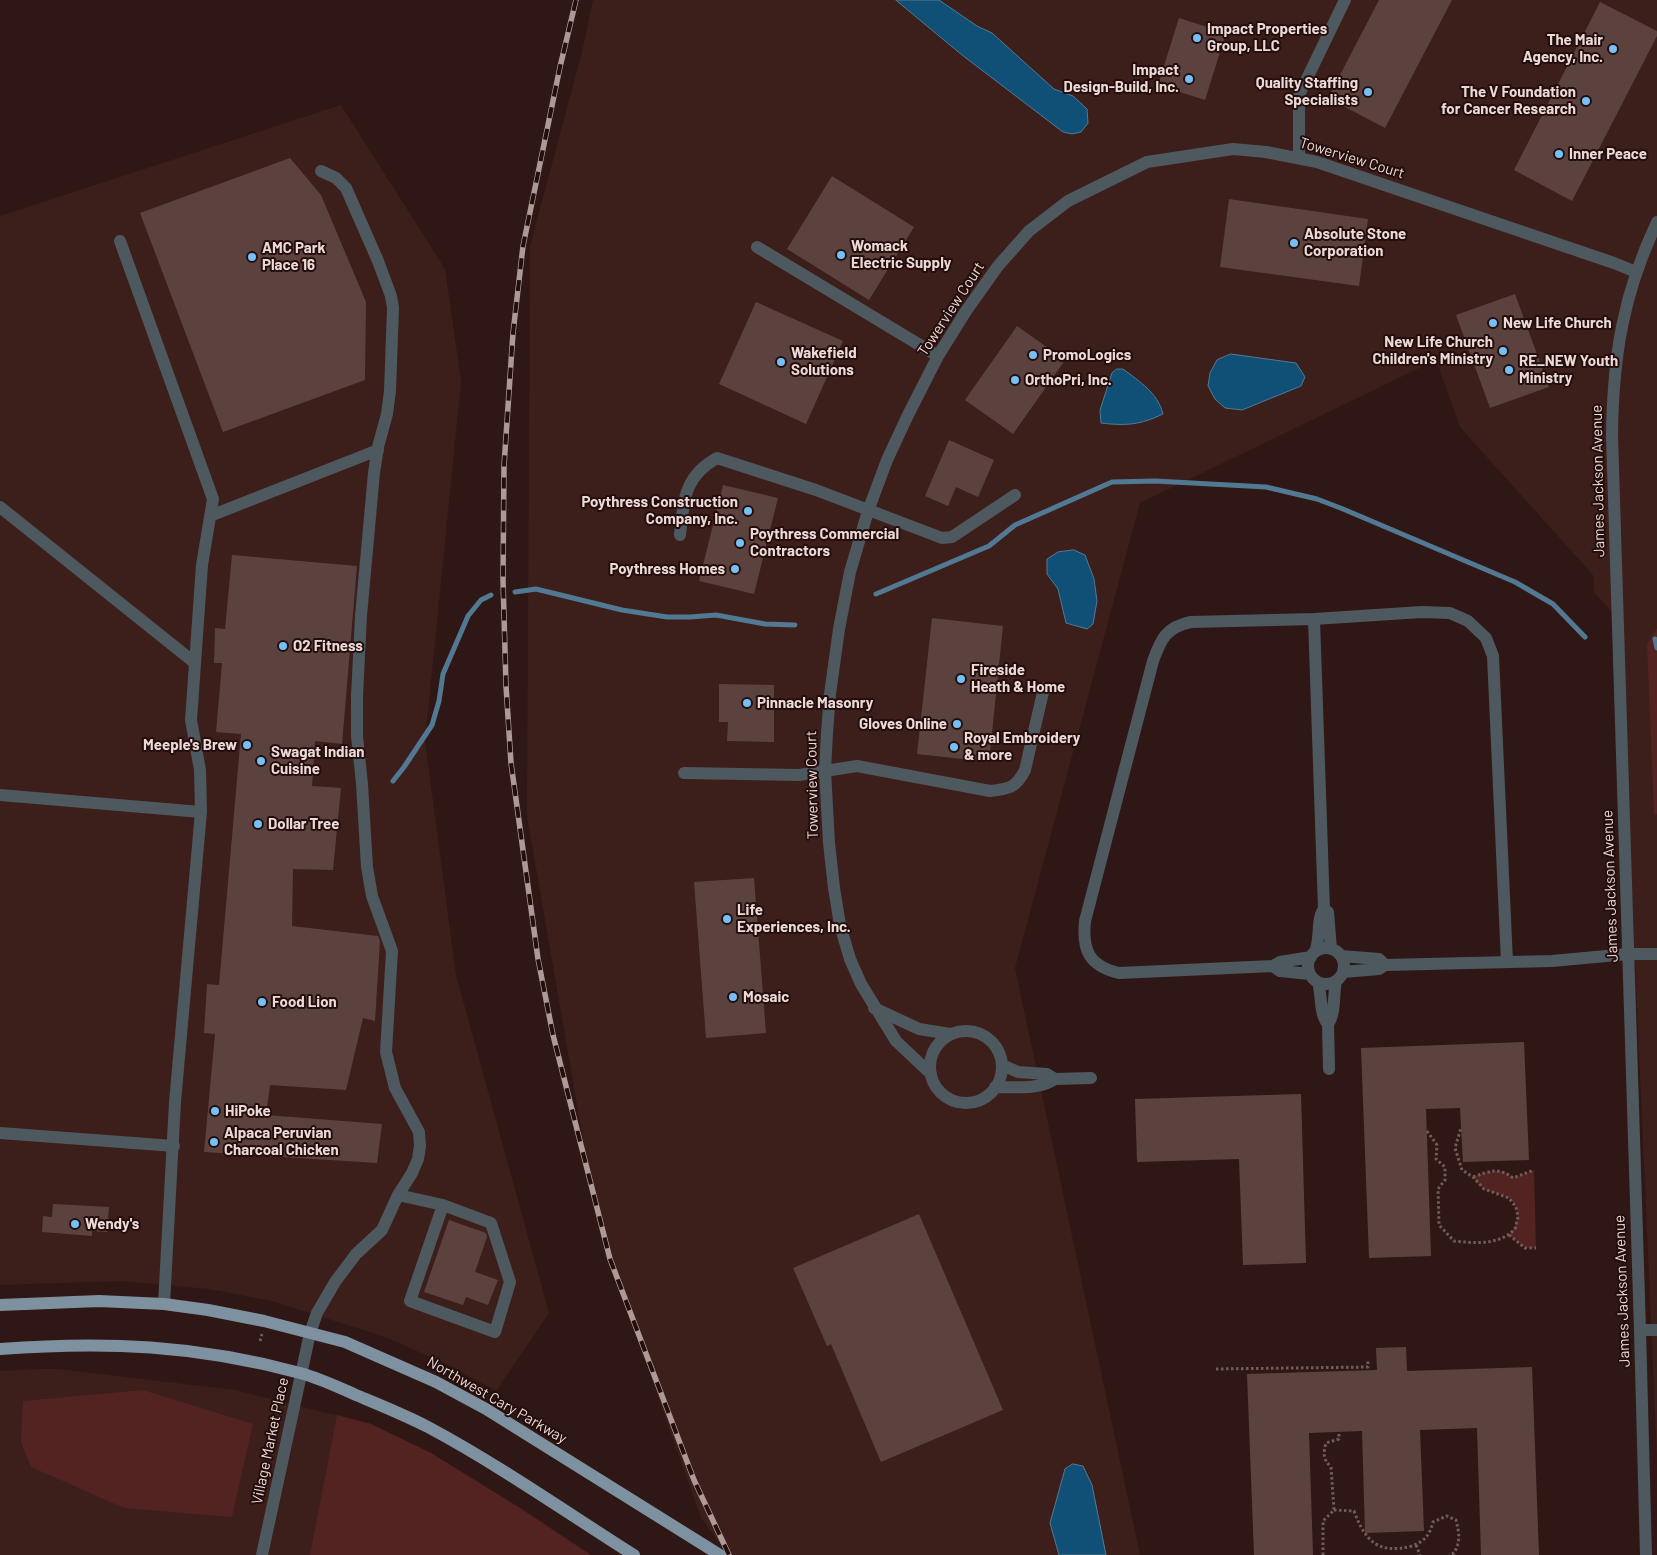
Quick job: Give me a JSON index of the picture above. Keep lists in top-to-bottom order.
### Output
{
  "streets": {
    "main road": ["Northwest Cary Parkway"],
    "street": ["Towerview Court", "James Jackson Avenue", "Village Market Place"]
  },
  "crossings": [
    ["Towerview Court", "James Jackson Avenue"],
    ["Northwest Cary Parkway", "Village Market Place"]
  ],
  "places": [
    "Impact Properties Group, LLC",
    "The Mair Agency, Inc.",
    "Impact Design-Build, Inc.",
    "Quality Staffing Specialists",
    "The V Foundation for Cancer Research",
    "Inner Peace",
    "Absolute Stone Corporation",
    "Womack Electric Supply",
    "AMC Park Place 16",
    "New Life Church",
    "New Life Church Children's Ministry",
    "PromoLogics",
    "Wakefield Solutions",
    "RE_NEW Youth Ministry",
    "OrthoPri, Inc.",
    "Poythress Construction Company, Inc.",
    "Poythress Commercial Contractors",
    "Poythress Homes",
    "O2 Fitness",
    "Fireside Heath & Home",
    "Pinnacle Masonry",
    "Gloves Online",
    "Meeple's Brew",
    "Royal Embroidery & more",
    "Swagat Indian Cuisine",
    "Dollar Tree",
    "Life Experiences, Inc.",
    "Mosaic",
    "Food Lion",
    "HiPoke",
    "Alpaca Peruvian Charcoal Chicken",
    "Wendy's"
  ]
}
